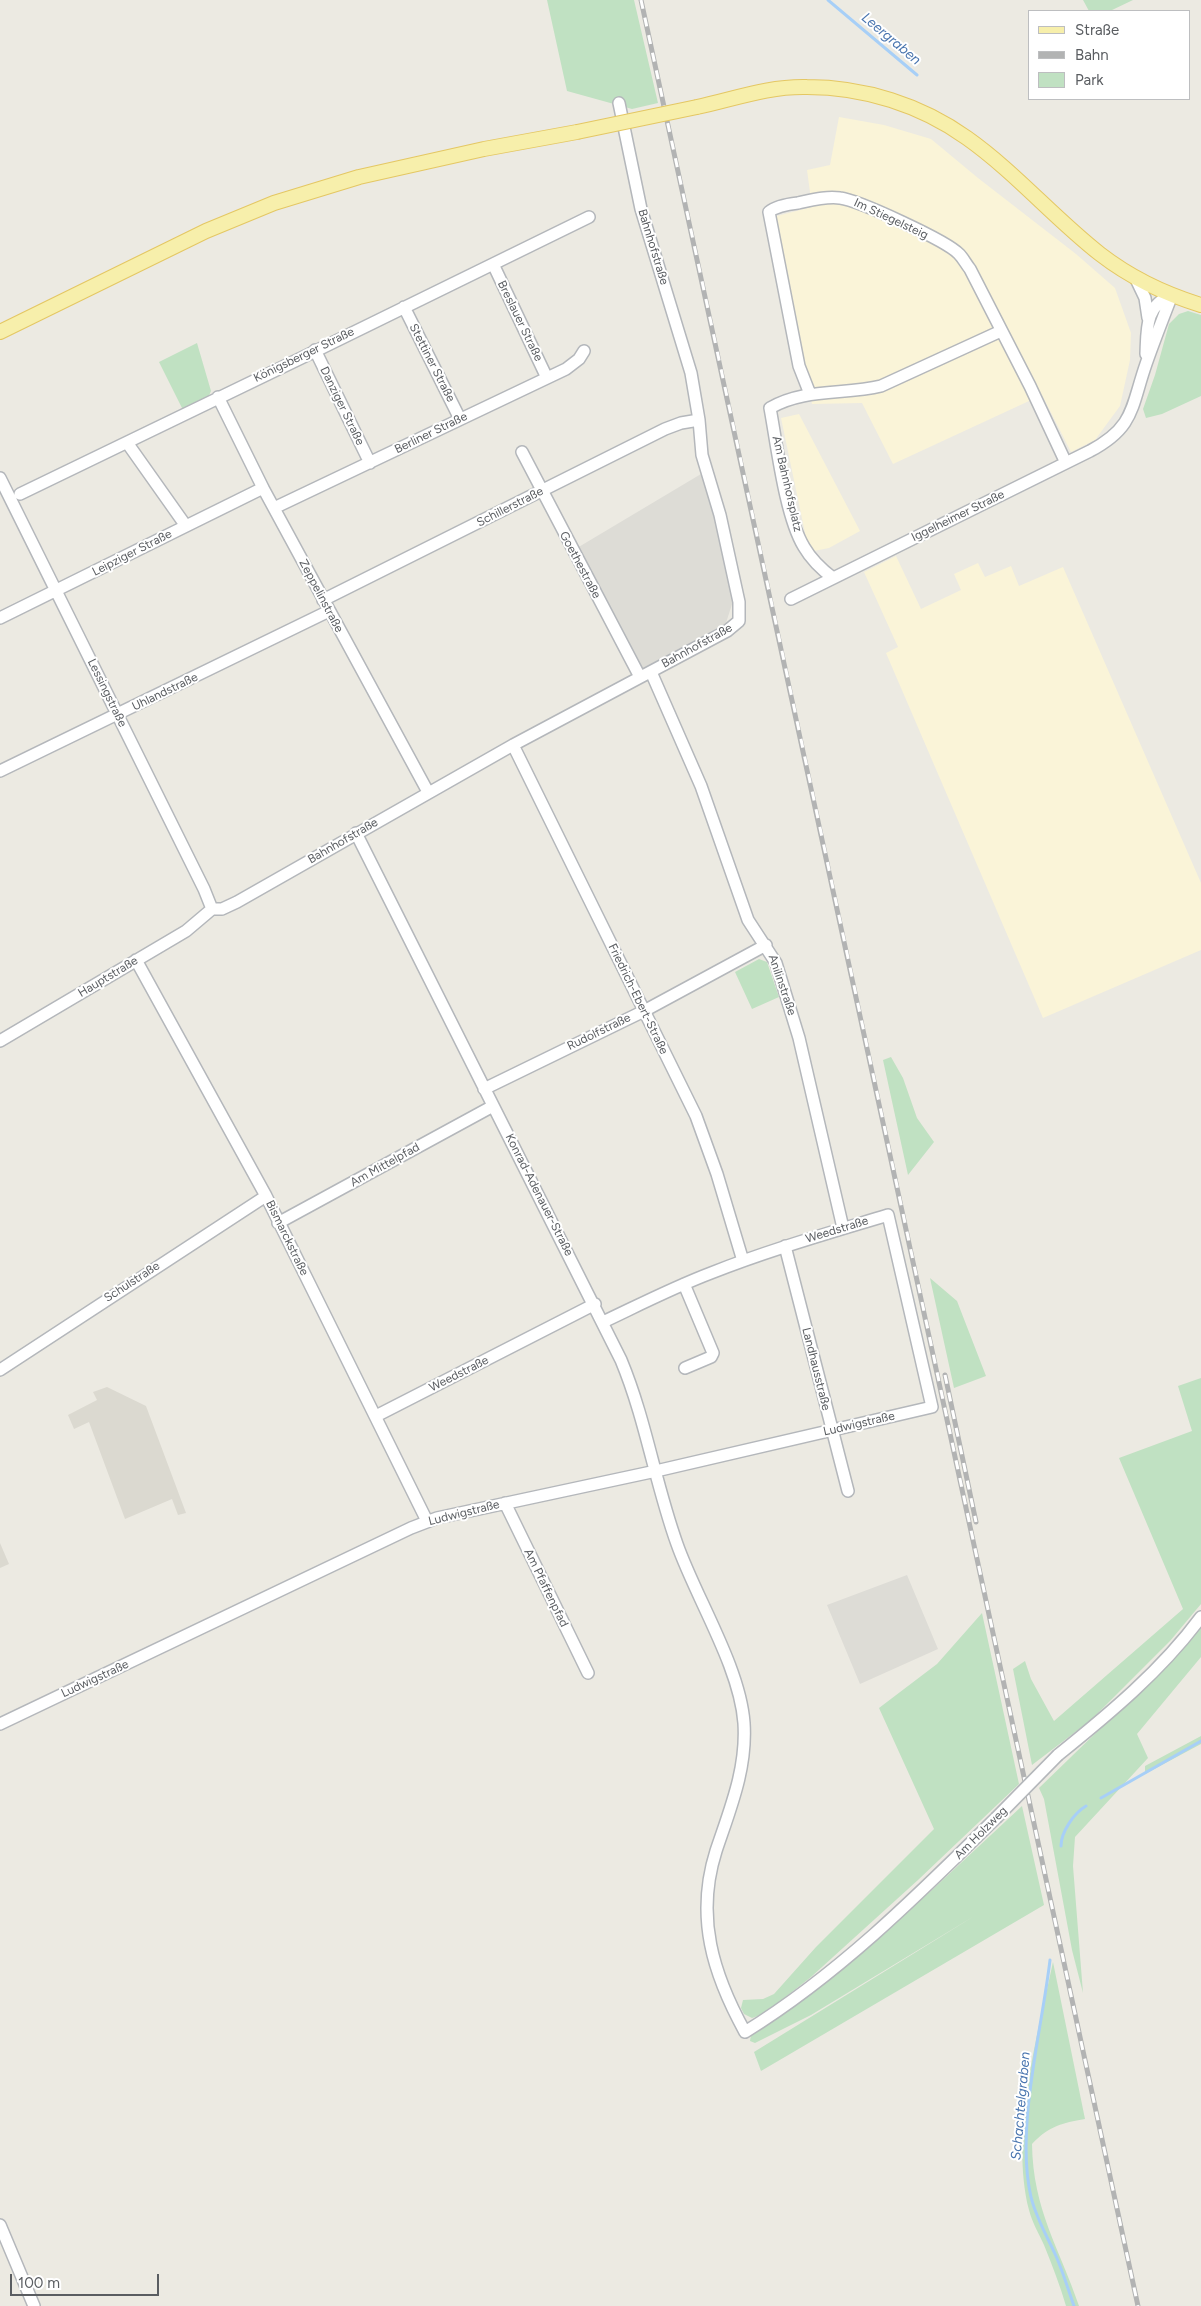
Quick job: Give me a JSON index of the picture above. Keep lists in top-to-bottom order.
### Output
{
  "streets": {
    "street": [
      "Im Stiegelsteig",
      "Bahnhofstraße",
      "Breslauer Straße",
      "Königsberger Straße",
      "Stettiner Straße",
      "Danziger Straße",
      "Berliner Straße",
      "Am Bahnhofsplatz",
      "Schillerstraße",
      "Iggelheimer Straße",
      "Leipziger Straße",
      "Goethestraße",
      "Zeppelinstraße",
      "Uhlandstraße",
      "Lessingstraße",
      "Hauptstraße",
      "Anilinstraße",
      "Friedrich-Ebert-Straße",
      "Rudolfstraße",
      "Am Mittelpfad",
      "Konrad-Adenauer-Straße",
      "Weedstraße",
      "Bismarckstraße",
      "Schulstraße",
      "Landhausstraße",
      "Ludwigstraße",
      "Am Pfaffenpfad",
      "Am Holzweg"
    ]
  },
  "crossings": [
    ["Im Stiegelsteig", "Am Bahnhofsplatz"],
    ["Im Stiegelsteig", "Iggelheimer Straße"],
    ["Bahnhofstraße", "Schillerstraße"],
    ["Bahnhofstraße", "Goethestraße"],
    ["Bahnhofstraße", "Zeppelinstraße"],
    ["Bahnhofstraße", "Lessingstraße"],
    ["Bahnhofstraße", "Hauptstraße"],
    ["Bahnhofstraße", "Anilinstraße"],
    ["Bahnhofstraße", "Friedrich-Ebert-Straße"],
    ["Bahnhofstraße", "Konrad-Adenauer-Straße"],
    ["Breslauer Straße", "Königsberger Straße"],
    ["Breslauer Straße", "Berliner Straße"],
    ["Königsberger Straße", "Stettiner Straße"],
    ["Königsberger Straße", "Danziger Straße"],
    ["Königsberger Straße", "Zeppelinstraße"],
    ["Stettiner Straße", "Berliner Straße"],
    ["Danziger Straße", "Berliner Straße"],
    ["Berliner Straße", "Zeppelinstraße"],
    ["Am Bahnhofsplatz", "Iggelheimer Straße"],
    ["Schillerstraße", "Goethestraße"],
    ["Schillerstraße", "Zeppelinstraße"],
    ["Leipziger Straße", "Zeppelinstraße"],
    ["Leipziger Straße", "Lessingstraße"],
    ["Zeppelinstraße", "Uhlandstraße"],
    ["Uhlandstraße", "Lessingstraße"],
    ["Lessingstraße", "Hauptstraße"],
    ["Hauptstraße", "Bismarckstraße"],
    ["Anilinstraße", "Rudolfstraße"],
    ["Anilinstraße", "Weedstraße"],
    ["Friedrich-Ebert-Straße", "Rudolfstraße"],
    ["Friedrich-Ebert-Straße", "Weedstraße"],
    ["Rudolfstraße", "Konrad-Adenauer-Straße"],
    ["Am Mittelpfad", "Konrad-Adenauer-Straße"],
    ["Am Mittelpfad", "Bismarckstraße"],
    ["Konrad-Adenauer-Straße", "Weedstraße"],
    ["Konrad-Adenauer-Straße", "Ludwigstraße"],
    ["Konrad-Adenauer-Straße", "Am Holzweg"],
    ["Weedstraße", "Bismarckstraße"],
    ["Weedstraße", "Landhausstraße"],
    ["Weedstraße", "Ludwigstraße"],
    ["Bismarckstraße", "Schulstraße"],
    ["Bismarckstraße", "Ludwigstraße"],
    ["Landhausstraße", "Ludwigstraße"],
    ["Ludwigstraße", "Am Pfaffenpfad"]
  ],
  "water": ["Leergraben", "Schachtelgraben"],
  "legend": ["Straße", "Bahn", "Park"],
  "scale_bar": "100 m"
}
